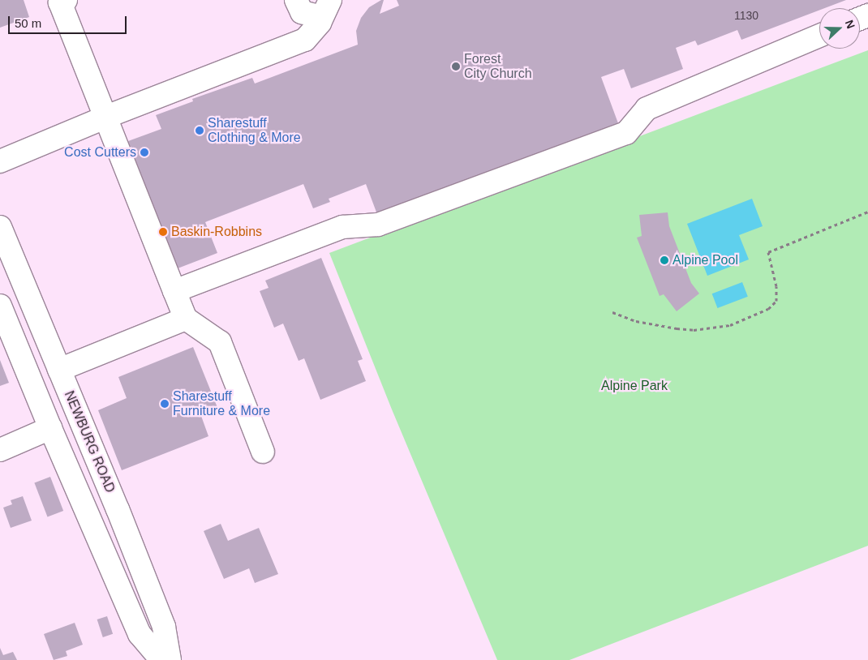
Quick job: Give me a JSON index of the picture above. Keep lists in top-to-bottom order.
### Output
{
  "streets": {
    "main road": ["NEWBURG ROAD"]
  },
  "parks": ["Alpine Park"],
  "places": [
    "Forest City Church",
    "Sharestuff Clothing & More",
    "Cost Cutters",
    "Baskin-Robbins",
    "Alpine Pool",
    "Sharestuff Furniture & More"
  ],
  "house_numbers": ["1130"],
  "scale_bar": "50 m",
  "north": "right"
}
